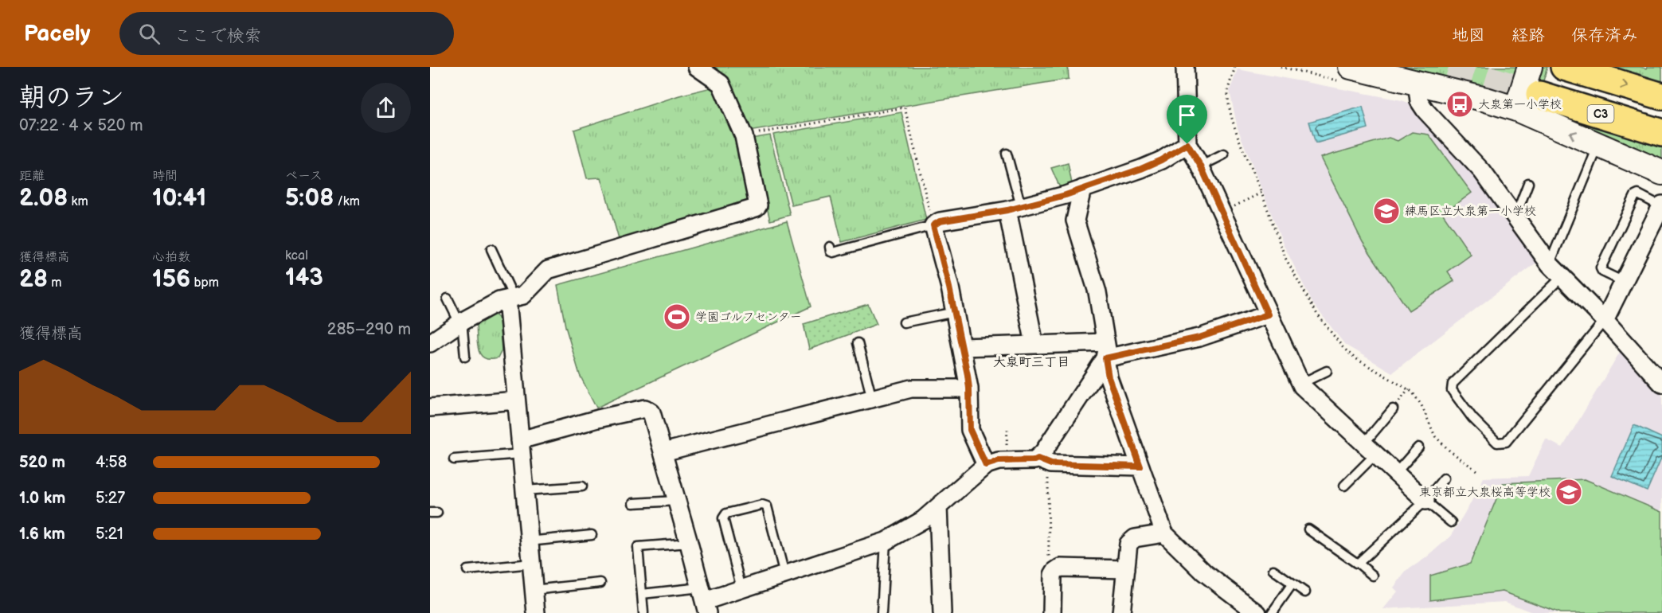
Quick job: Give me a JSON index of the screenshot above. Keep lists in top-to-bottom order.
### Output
{
  "streets": {
    "highway": ["C3"]
  },
  "districts": ["大泉町三丁目"],
  "places": {
    "bus stop": ["大泉第一小学校"],
    "school or university": ["練馬区立大泉第一小学校", "東京都立大泉桜高等学校"],
    "sports": ["学園ゴルフセンター"]
  },
  "page": {
    "header": "Pacely",
    "search": "ここで検索",
    "nav": ["地図", "経路", "保存済み"],
    "heading": ["朝のラン", "07:22 · 4 × 520 m"],
    "stats": [
      ["距離", "2.08 km"],
      ["時間", "10:41"],
      ["ペース", "5:08 /km"],
      ["獲得標高", "28 m"],
      ["心拍数", "156 bpm"],
      ["kcal", "143"]
    ],
    "chart": ["獲得標高", "285–290 m"],
    "list": [
      {
        "name": "520 m",
        "note": "4:58"
      },
      {
        "name": "1.0 km",
        "note": "5:27"
      },
      {
        "name": "1.6 km",
        "note": "5:21"
      }
    ]
  }
}
